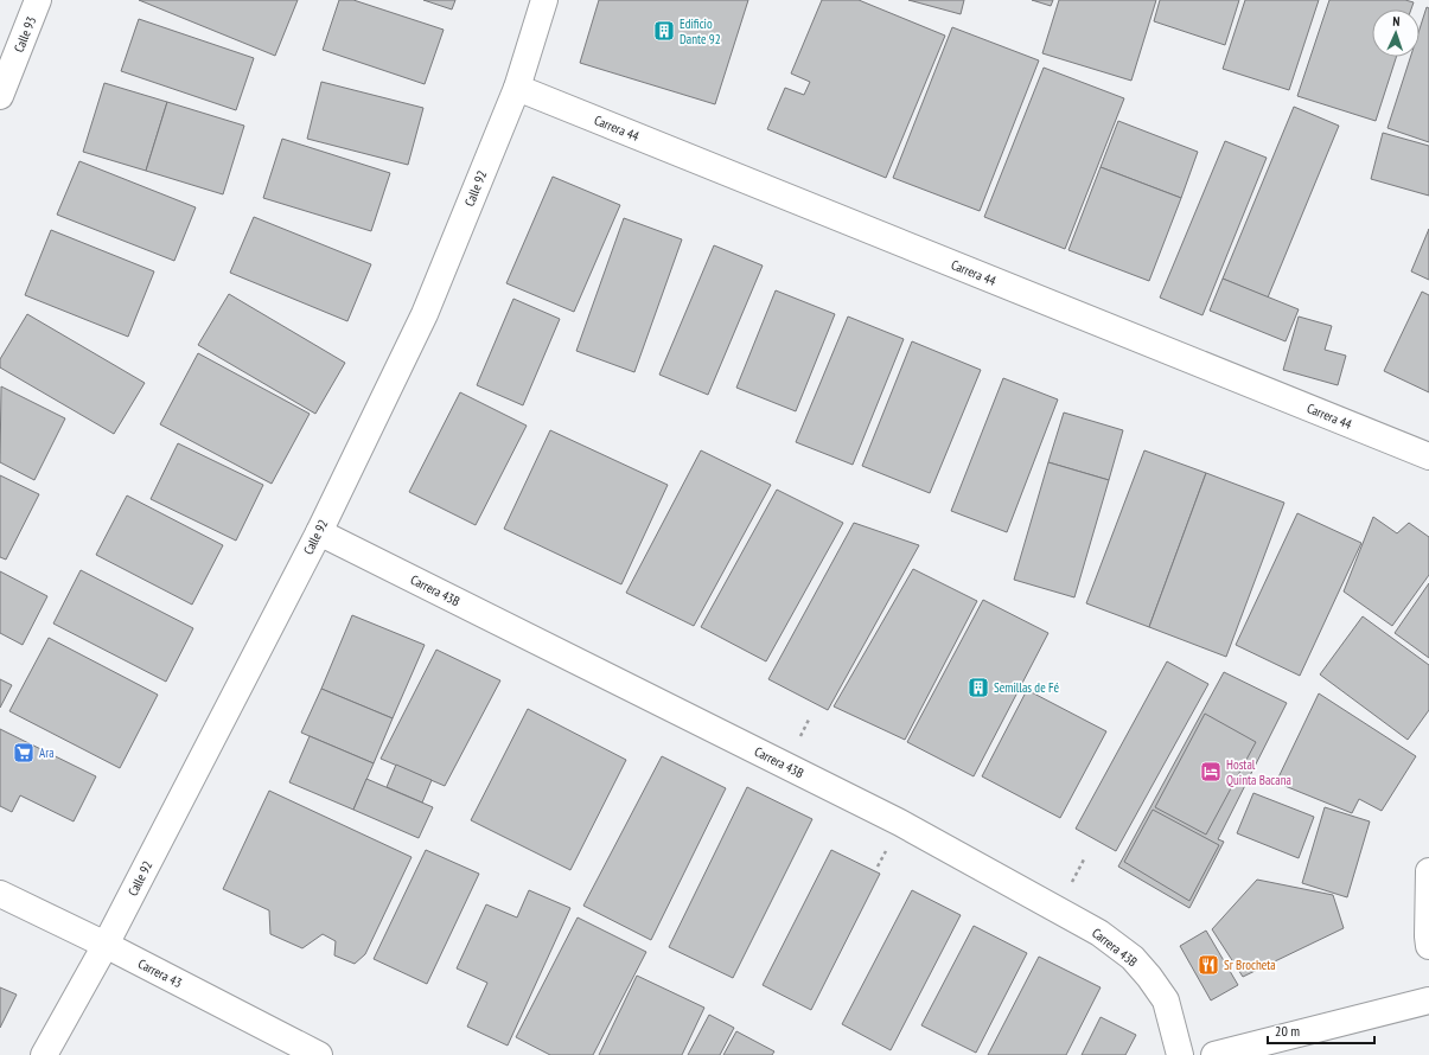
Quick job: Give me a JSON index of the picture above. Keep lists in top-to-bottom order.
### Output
{
  "streets": {
    "street": [
      "Calle 93",
      "Carrera 44",
      "Calle 92",
      "Carrera 43B",
      "Carrera 43"
    ]
  },
  "crossings": [
    ["Carrera 44", "Calle 92"],
    ["Calle 92", "Carrera 43B"],
    ["Calle 92", "Carrera 43"]
  ],
  "places": {
    "building": ["Edificio Dante 92", "Semillas de Fé"],
    "supermarket": ["Ara"],
    "hotel": ["Hostal Quinta Bacana"],
    "restaurant": ["Sr Brocheta"]
  },
  "scale_bar": "20 m",
  "north": "top"
}
